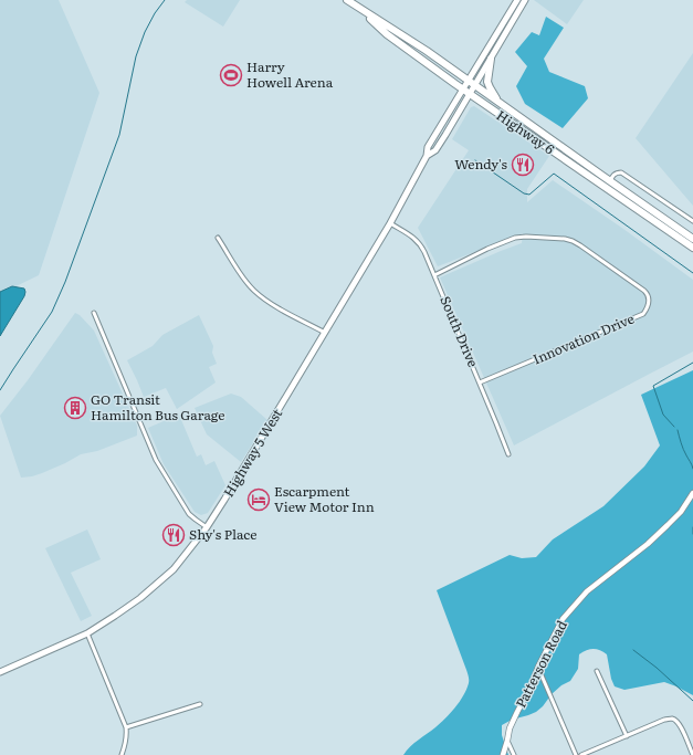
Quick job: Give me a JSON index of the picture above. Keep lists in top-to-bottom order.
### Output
{
  "streets": {
    "highway": ["Highway 6"],
    "main road": ["Highway 5 West"],
    "street": ["South Drive", "Innovation Drive", "Patterson Road"]
  },
  "crossings": [
    ["Highway 6", "Highway 5 West"],
    ["South Drive", "Innovation Drive"],
    ["South Drive", "Highway 5 West"]
  ],
  "places": {
    "sports": ["Harry Howell Arena"],
    "restaurant": ["Wendy's", "Shy's Place"],
    "building": ["GO Transit Hamilton Bus Garage"],
    "hotel": ["Escarpment View Motor Inn"]
  }
}
